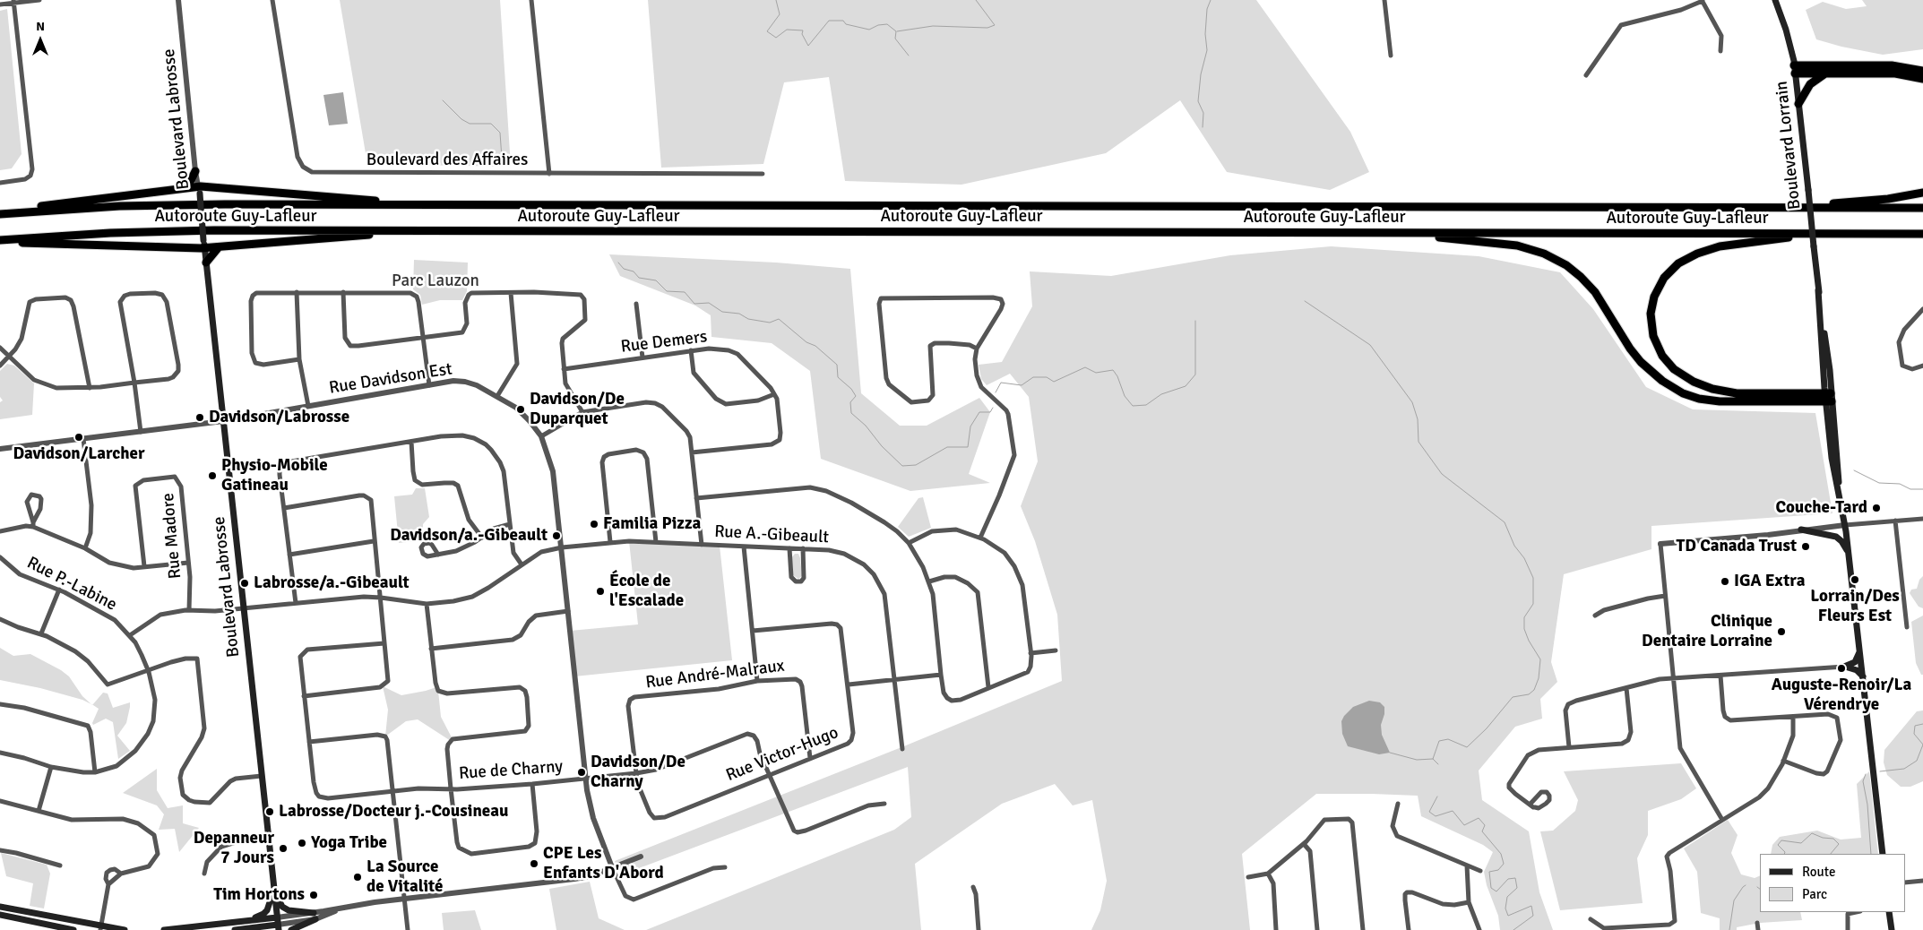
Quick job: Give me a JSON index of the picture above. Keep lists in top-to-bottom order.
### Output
{
  "streets": {
    "highway": ["Autoroute Guy-Lafleur"],
    "main road": ["Boulevard Labrosse", "Boulevard Lorrain"],
    "street": [
      "Boulevard des Affaires",
      "Rue Demers",
      "Rue Davidson Est",
      "Rue A.-Gibeault",
      "Rue Madore",
      "Rue P.-Labine",
      "Rue André-Malraux",
      "Rue Victor-Hugo",
      "Rue de Charny"
    ]
  },
  "crossings": [
    ["Boulevard Labrosse", "Rue Davidson Est"],
    ["Boulevard Labrosse", "Rue A.-Gibeault"],
    ["Rue Davidson Est", "Rue A.-Gibeault"],
    ["Rue Davidson Est", "Rue de Charny"],
    ["Rue A.-Gibeault", "Rue Madore"],
    ["Rue A.-Gibeault", "Rue P.-Labine"],
    ["Rue André-Malraux", "Rue Victor-Hugo"],
    ["Rue André-Malraux", "Rue de Charny"],
    ["Rue Victor-Hugo", "Rue de Charny"]
  ],
  "parks": ["Parc Lauzon"],
  "places": [
    "Davidson/De Duparquet",
    "Davidson/Labrosse",
    "Davidson/Larcher",
    "Physio-Mobile Gatineau",
    "Couche-Tard",
    "Familia Pizza",
    "Davidson/a.-Gibeault",
    "TD Canada Trust",
    "Lorrain/Des Fleurs Est",
    "IGA Extra",
    "Labrosse/a.-Gibeault",
    "École de l'Escalade",
    "Clinique Dentaire Lorraine",
    "Auguste-Renoir/La Vérendrye",
    "Davidson/De Charny",
    "Labrosse/Docteur j.-Cousineau",
    "Yoga Tribe",
    "Depanneur 7 Jours",
    "CPE Les Enfants D'Abord",
    "La Source de Vitalité",
    "Tim Hortons"
  ],
  "legend": ["Route", "Parc"],
  "north": "top"
}
